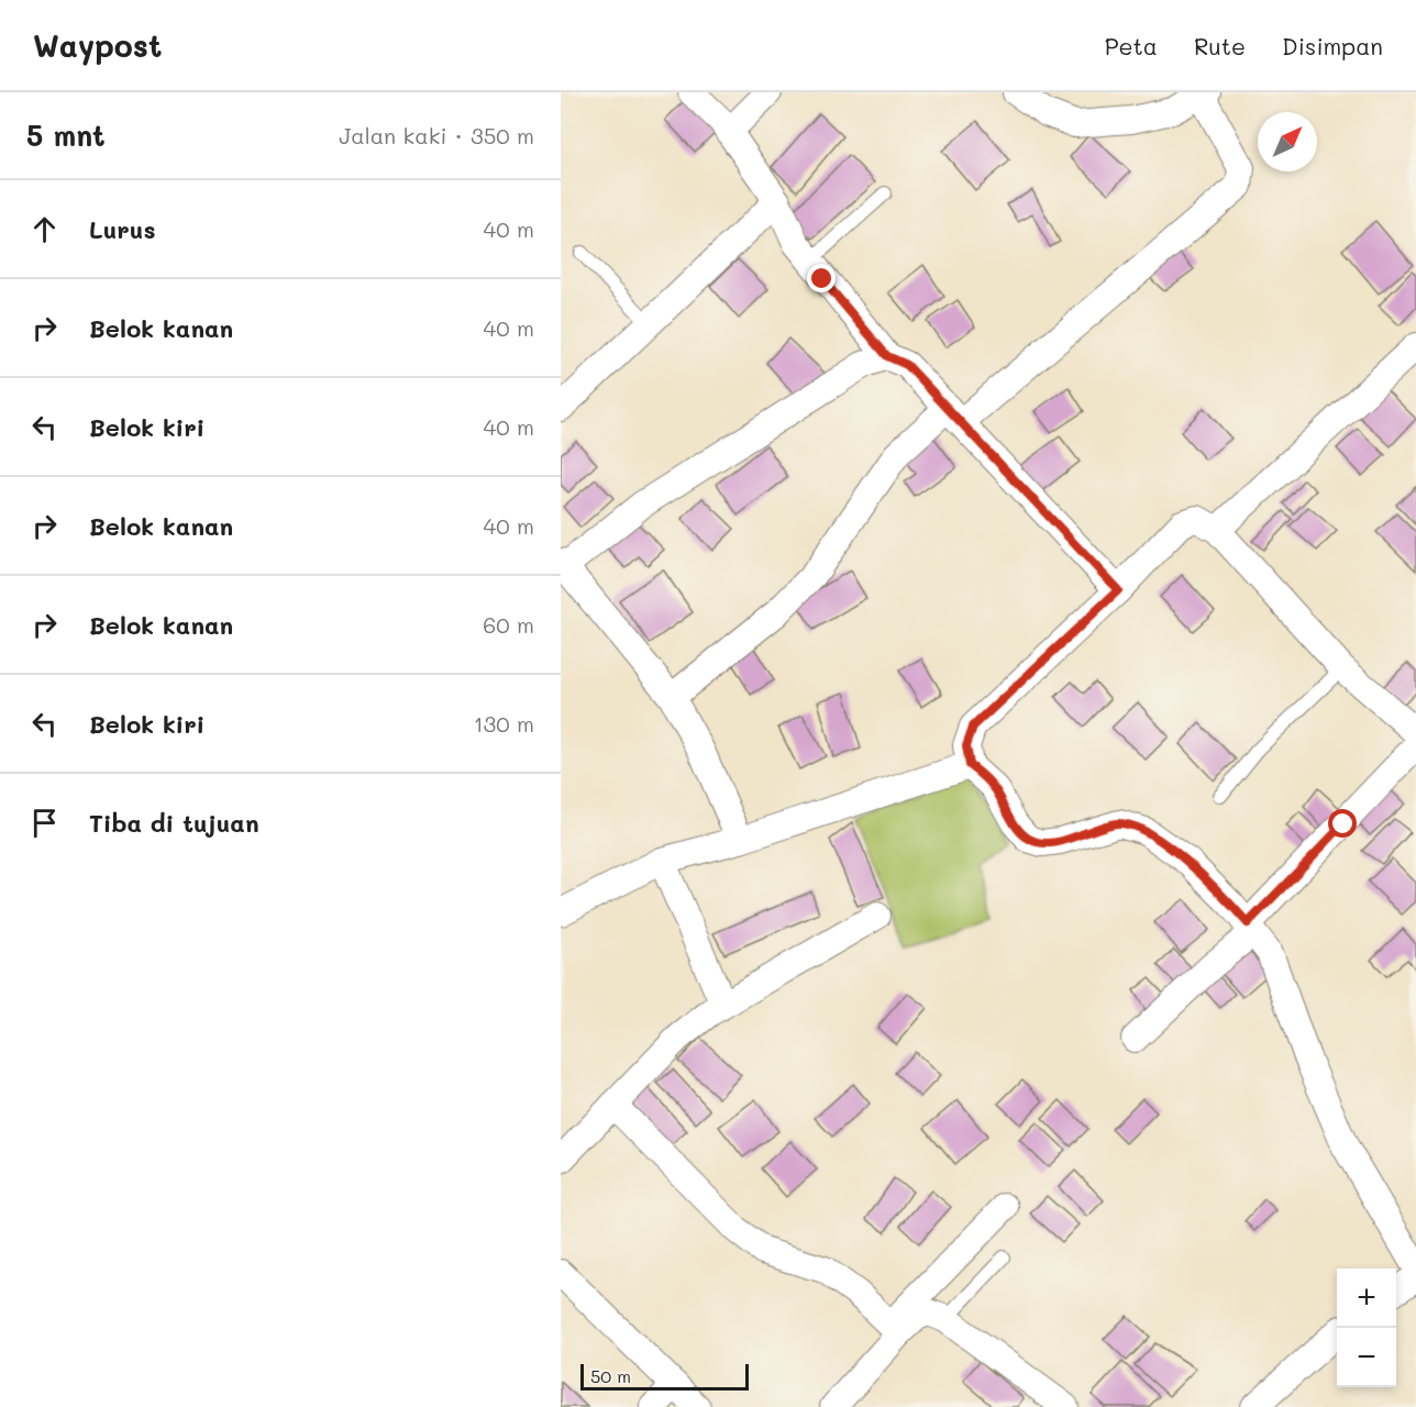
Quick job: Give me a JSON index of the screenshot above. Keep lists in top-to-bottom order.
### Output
{
  "scale_bar": "50 m",
  "north": "top right",
  "page": {
    "header": "Waypost",
    "nav": ["Peta", "Rute", "Disimpan"],
    "heading": ["5 mnt", "Jalan kaki · 350 m"],
    "list": [
      ["Lurus", "40 m"],
      ["Belok kanan", "40 m"],
      ["Belok kiri", "40 m"],
      ["Belok kanan", "40 m"],
      ["Belok kanan", "60 m"],
      ["Belok kiri", "130 m"],
      "Tiba di tujuan"
    ],
    "map_buttons": ["+", "−"],
    "scale": "50 m"
  }
}
